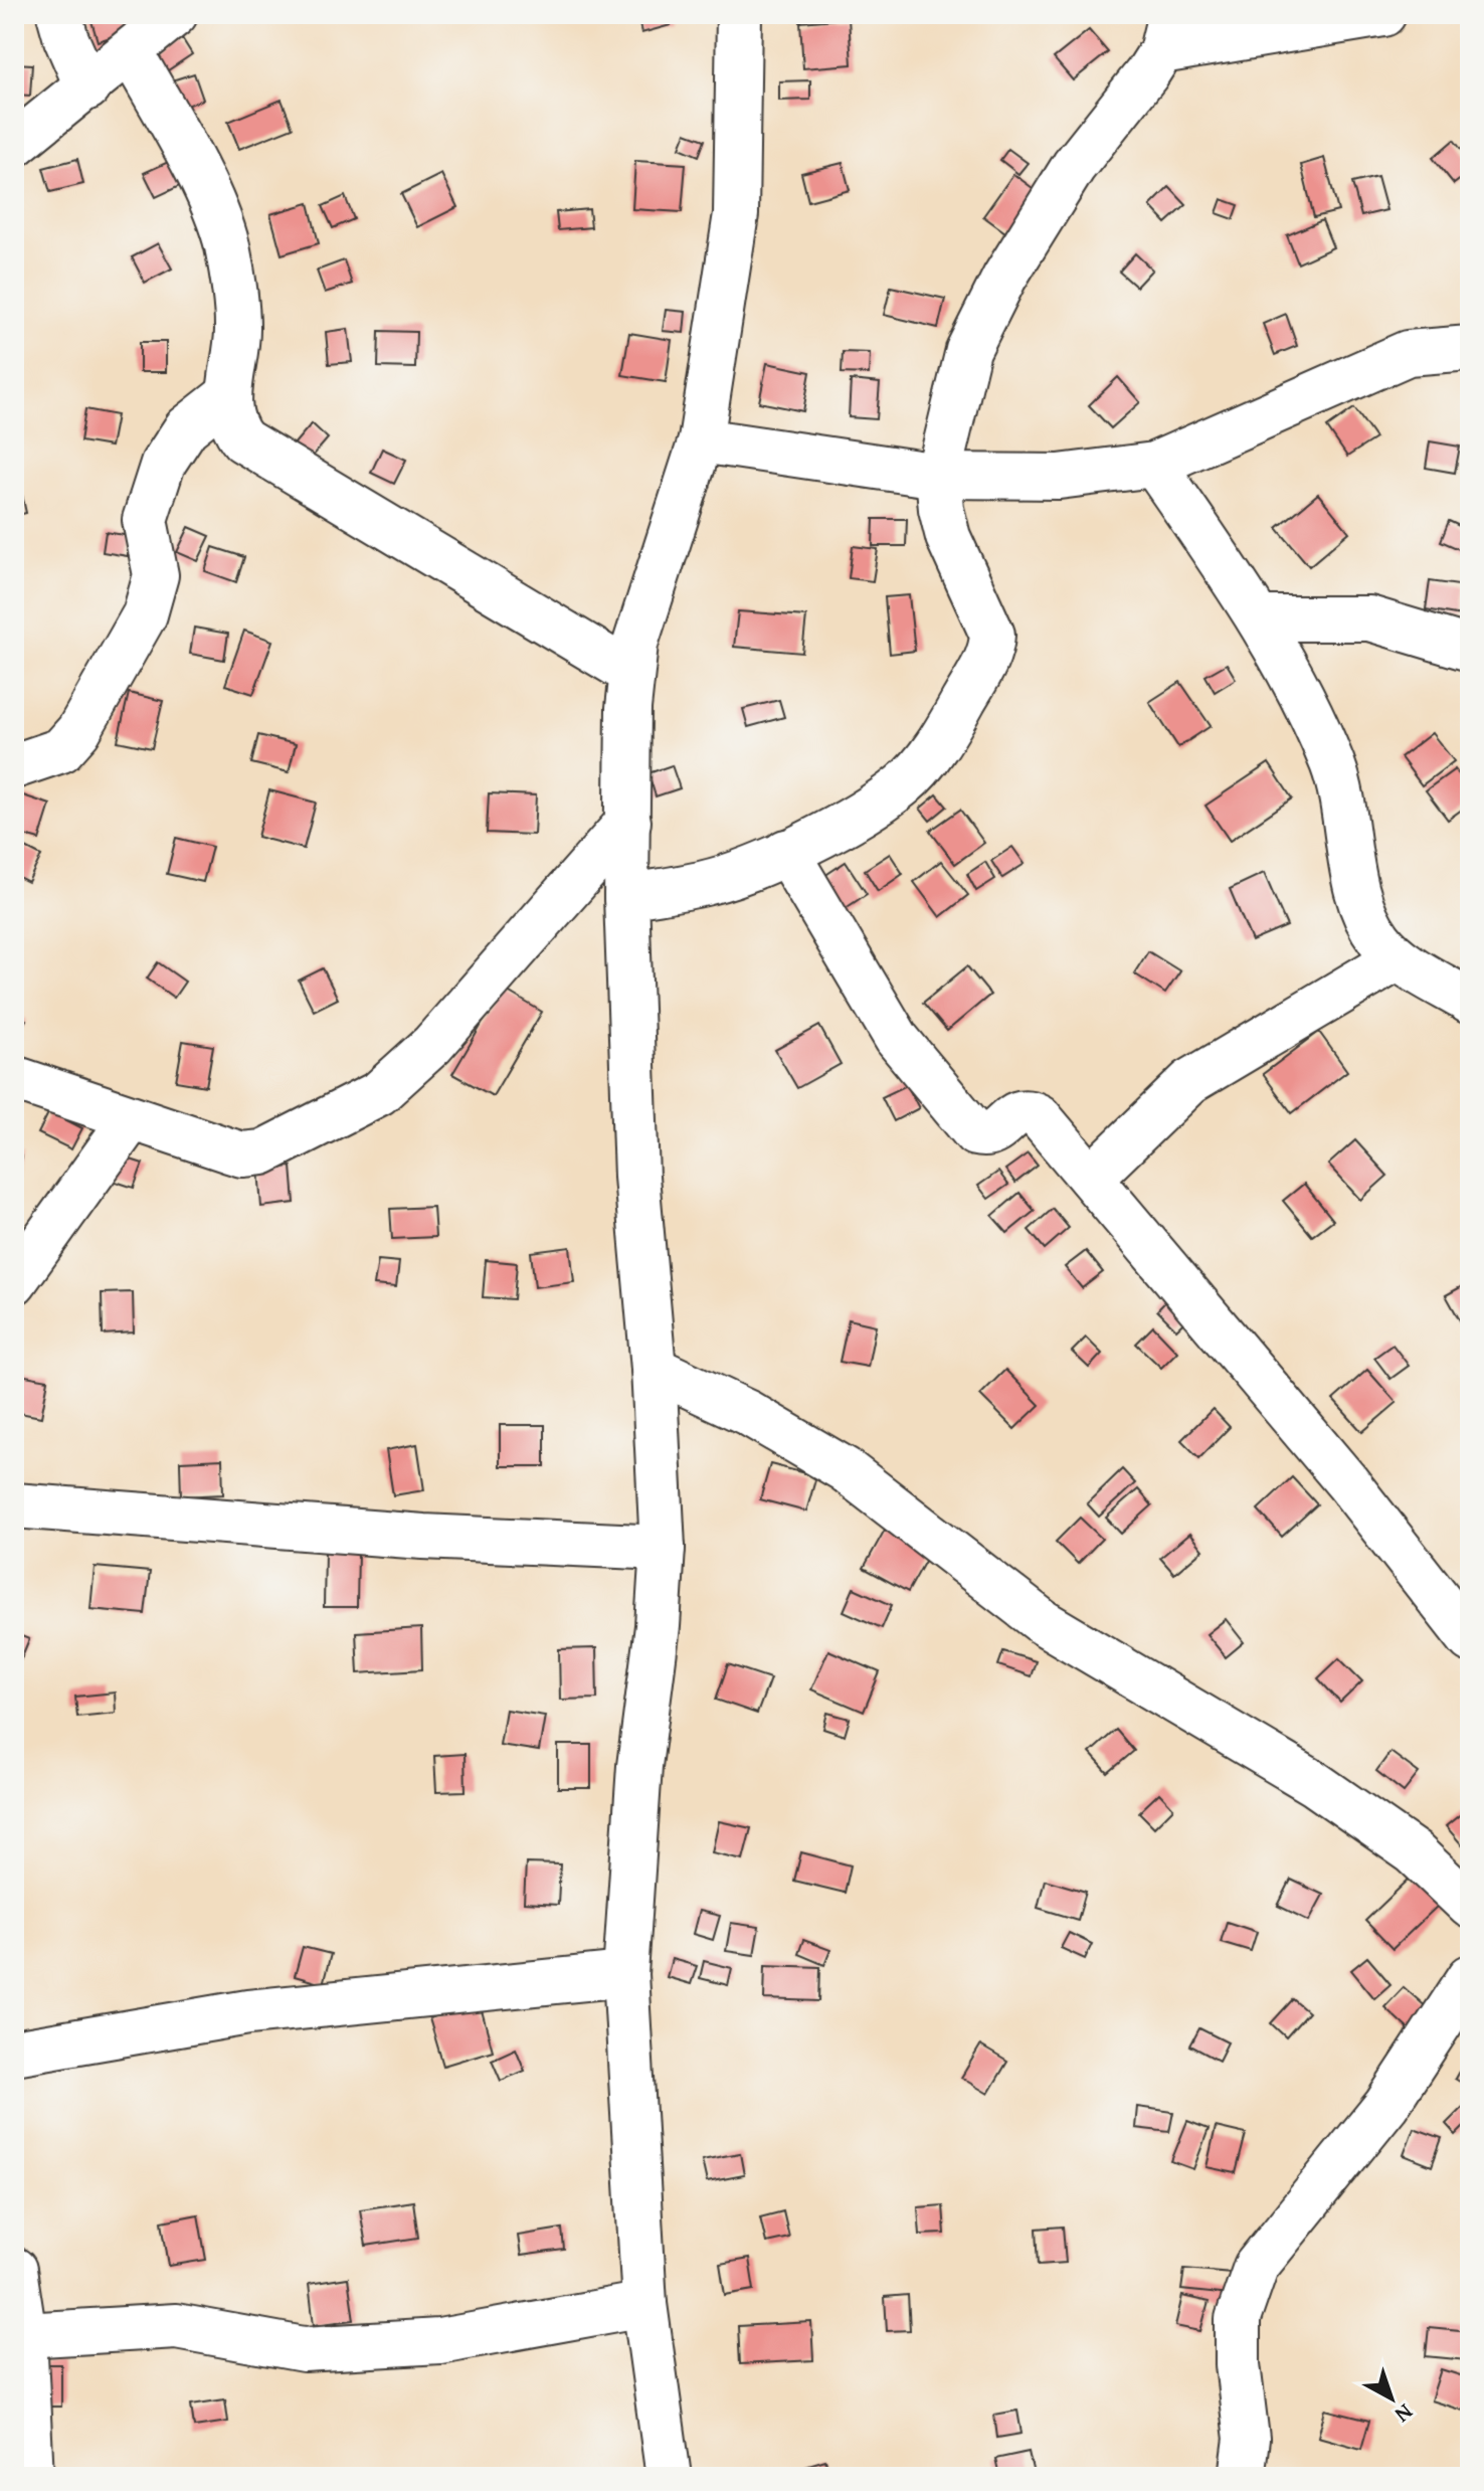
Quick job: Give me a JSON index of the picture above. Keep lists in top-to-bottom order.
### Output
{
  "north": "bottom right"
}
